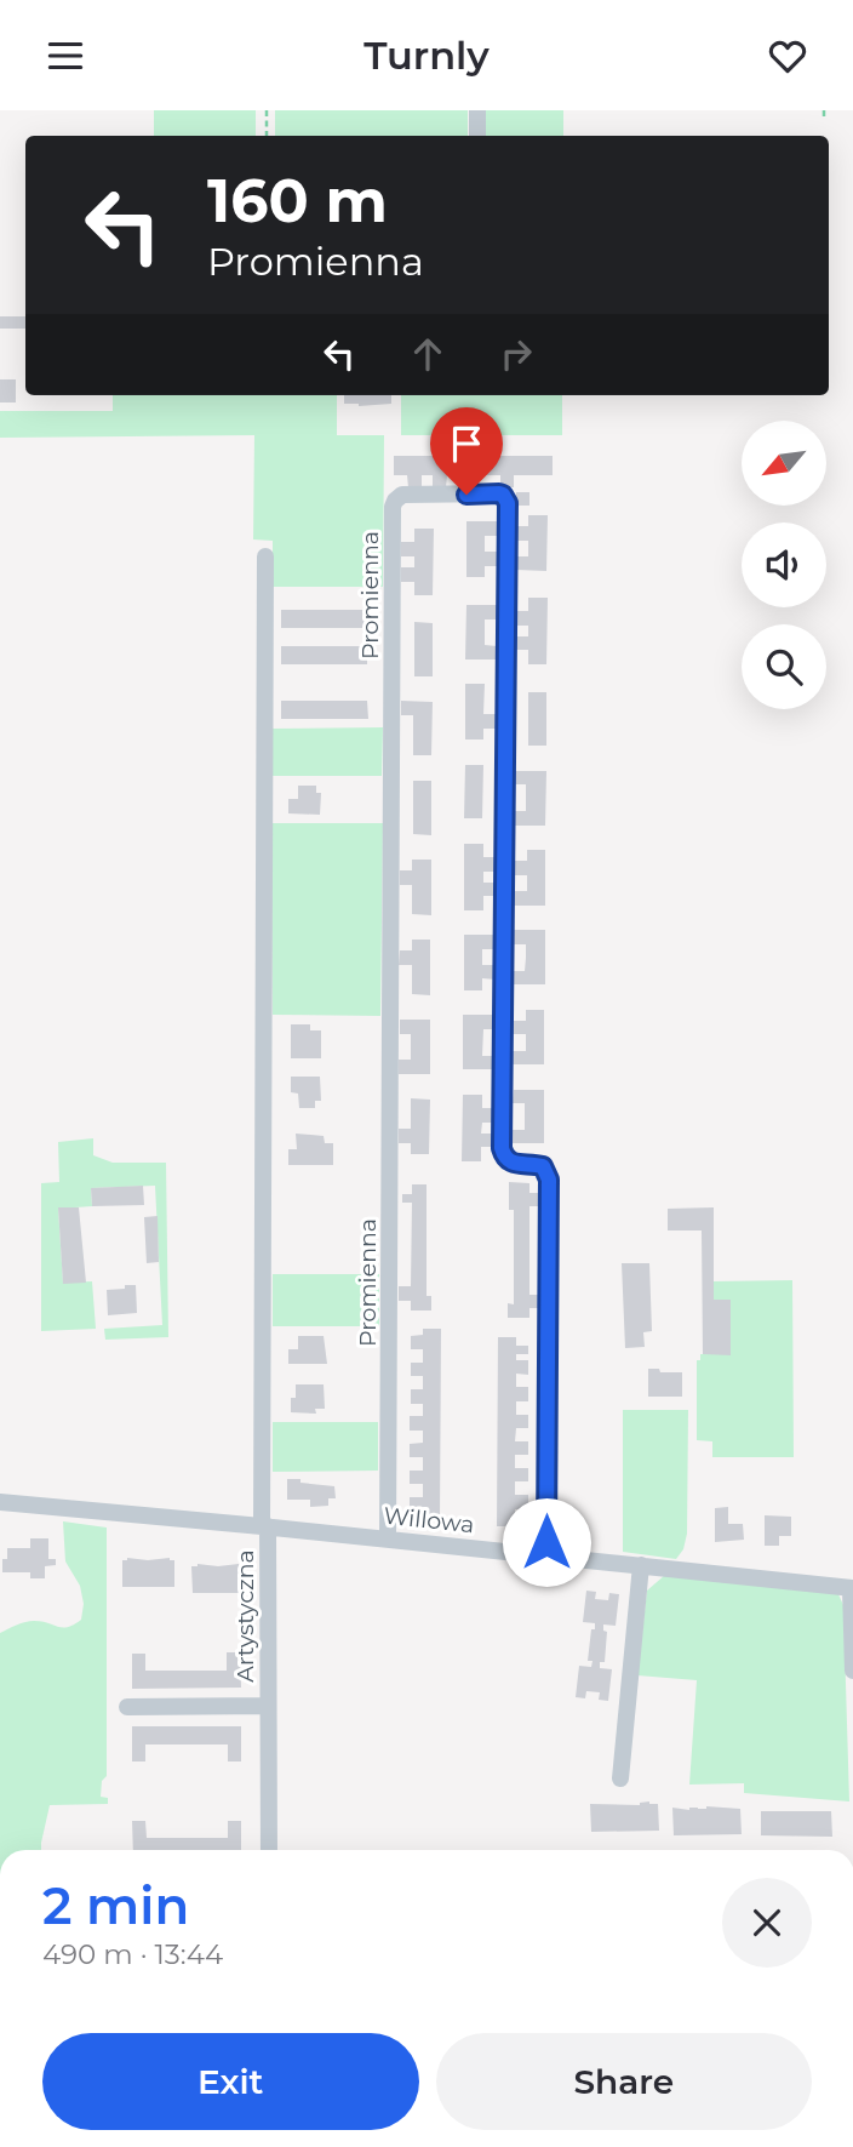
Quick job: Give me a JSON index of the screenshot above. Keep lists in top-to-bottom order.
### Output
{
  "streets": {
    "street": ["Promienna", "Willowa", "Artystyczna"]
  },
  "crossings": [
    ["Promienna", "Willowa"],
    ["Willowa", "Artystyczna"]
  ],
  "north": "bottom left",
  "page": {
    "header": "Turnly",
    "turn": ["160 m", "Promienna"],
    "heading": ["2 min", "490 m · 13:44"],
    "buttons": ["Exit", "Share"]
  }
}
